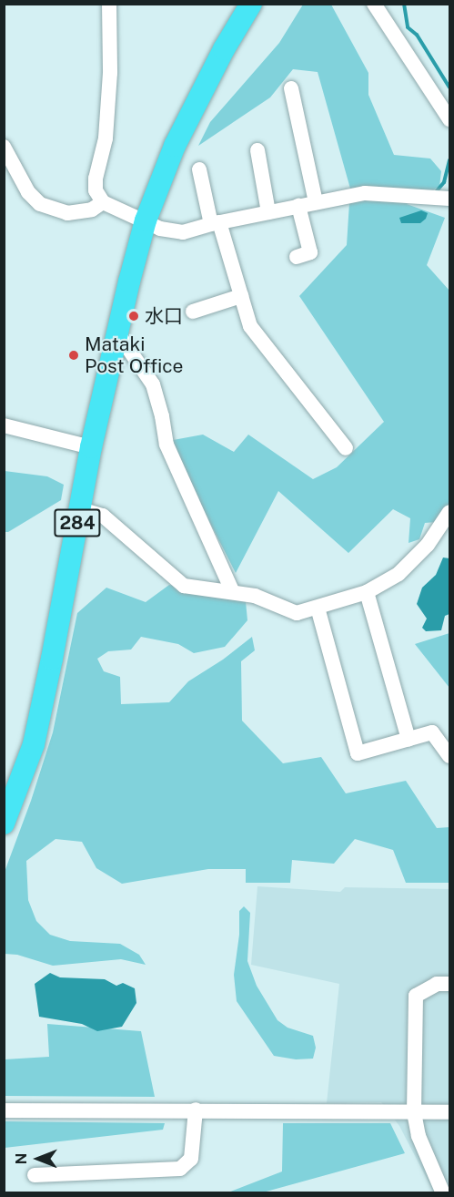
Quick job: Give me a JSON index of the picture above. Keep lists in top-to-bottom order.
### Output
{
  "streets": {
    "highway": ["284"]
  },
  "places": ["水口", "Mataki Post Office"],
  "north": "left"
}
